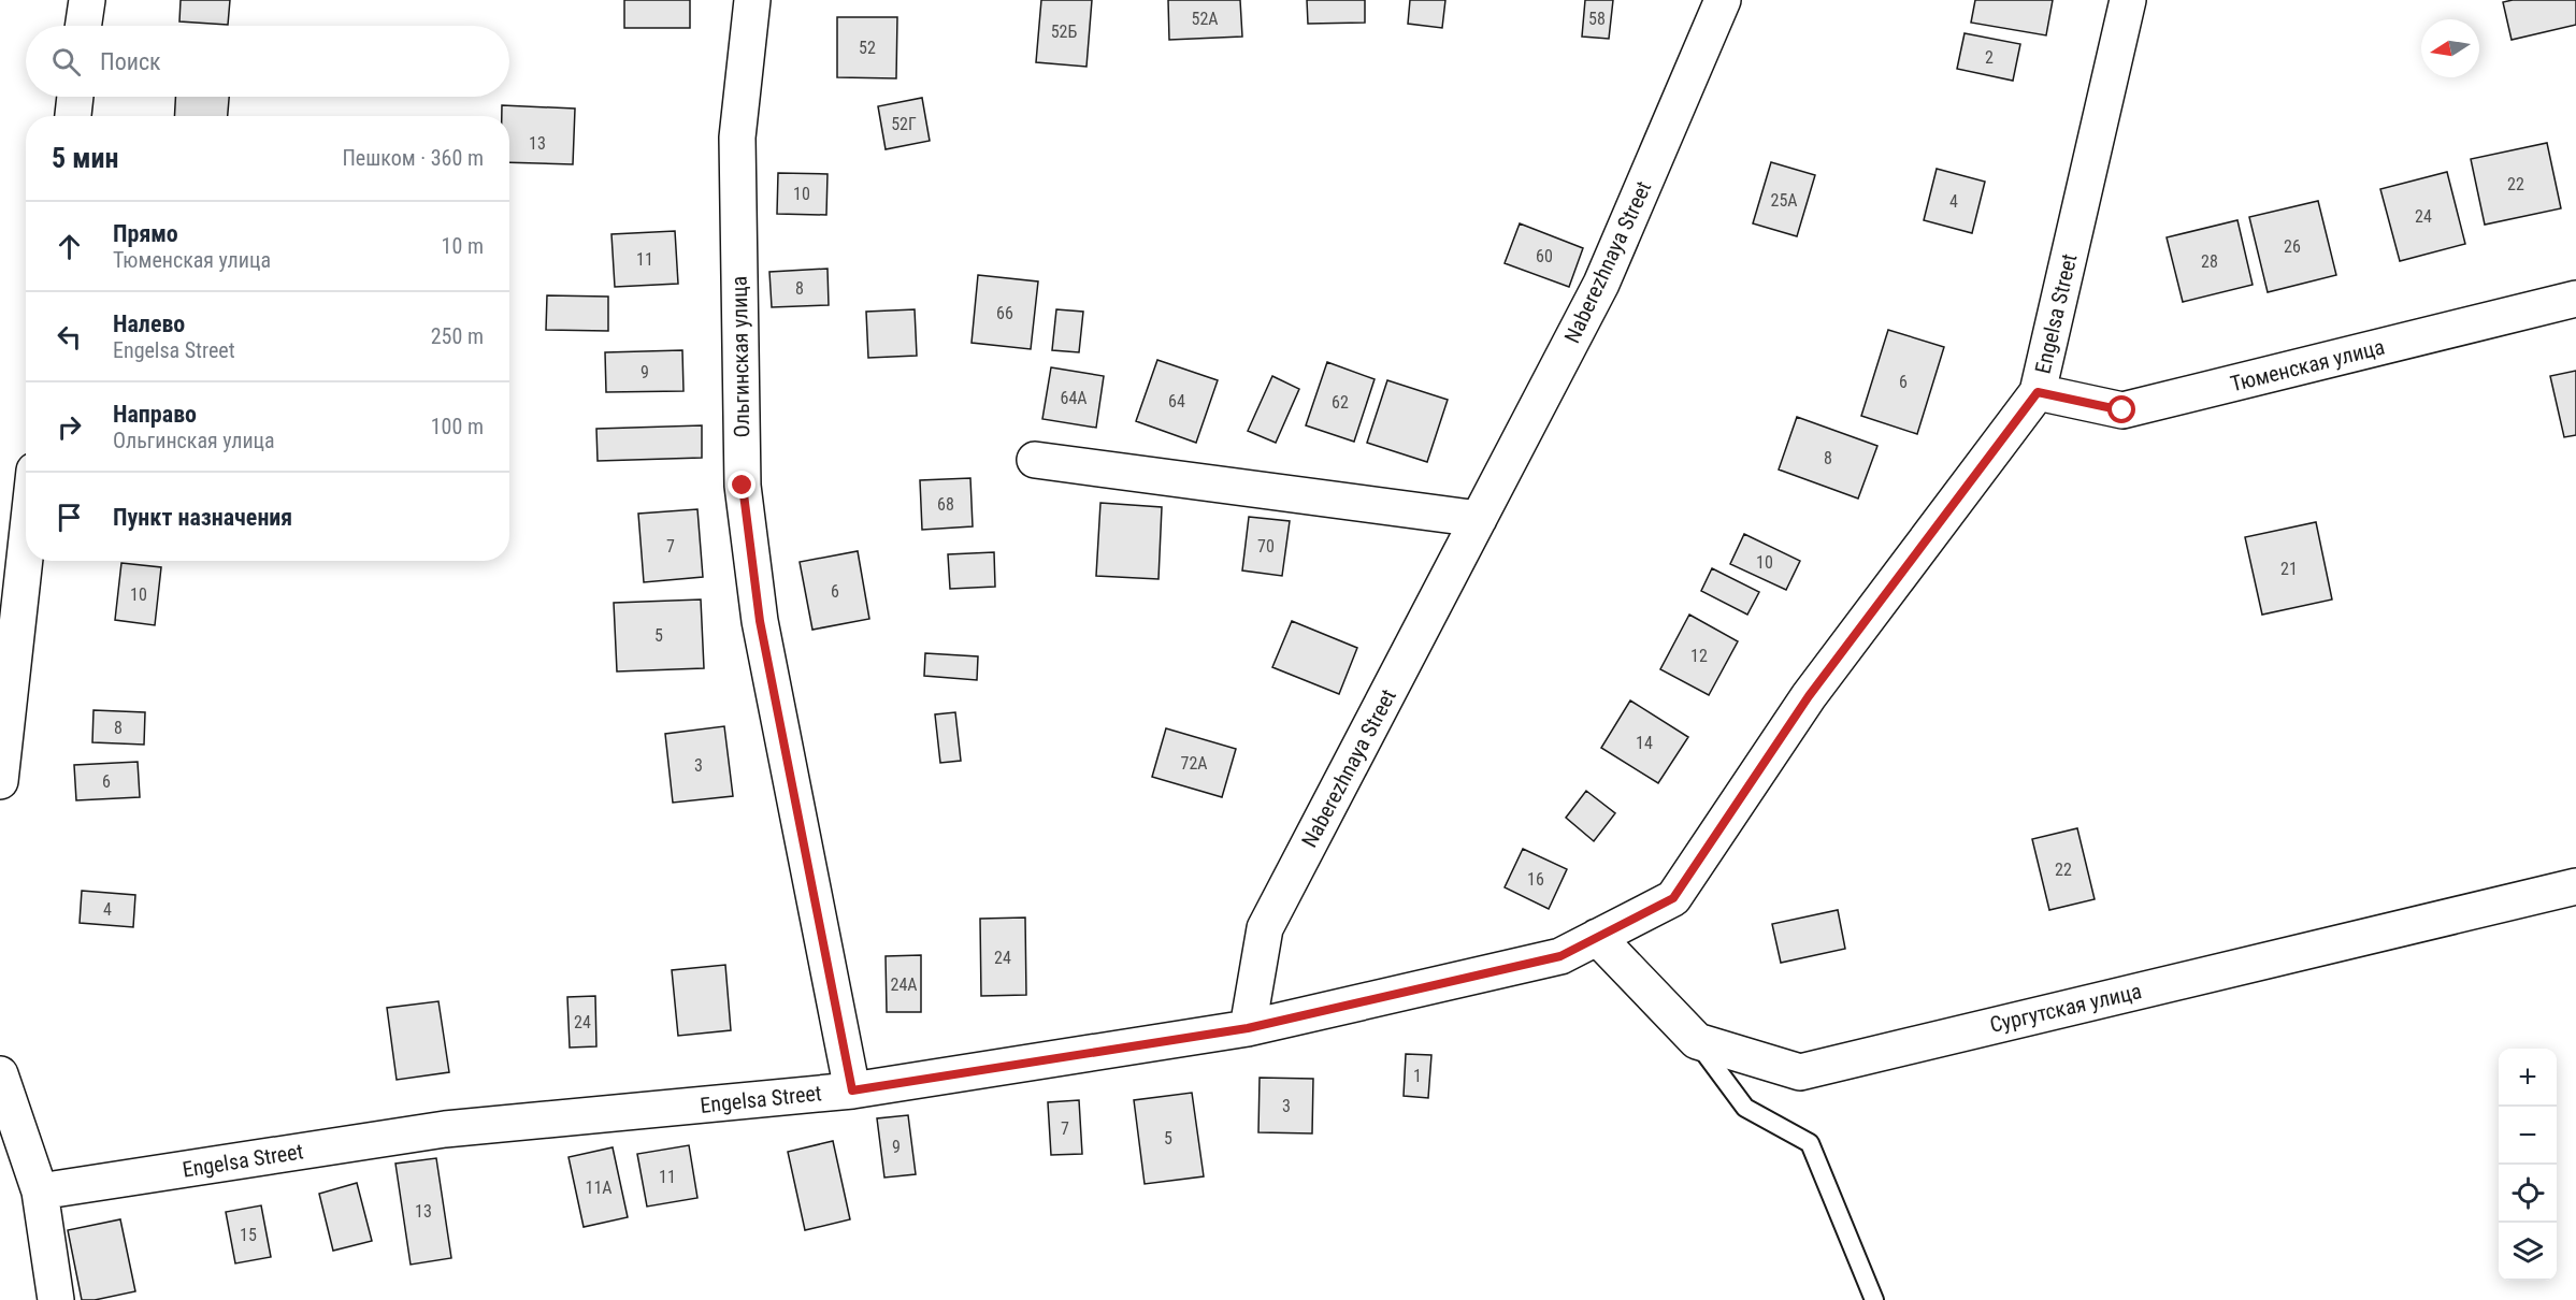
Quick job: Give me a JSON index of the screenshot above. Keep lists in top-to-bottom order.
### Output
{
  "streets": {
    "street": [
      "Naberezhnaya Street",
      "Engelsa Street",
      "Ольгинская улица",
      "Тюменская улица",
      "Сургутская улица"
    ]
  },
  "crossings": [
    ["Naberezhnaya Street", "Engelsa Street"],
    ["Engelsa Street", "Ольгинская улица"],
    ["Engelsa Street", "Тюменская улица"],
    ["Engelsa Street", "Сургутская улица"]
  ],
  "house_numbers": [
    "52А",
    "58",
    "52Б",
    "52",
    "2",
    "52Г",
    "13",
    "22",
    "10",
    "25А",
    "4",
    "24",
    "26",
    "60",
    "11",
    "28",
    "8",
    "66",
    "9",
    "6",
    "64А",
    "64",
    "62",
    "8",
    "68",
    "7",
    "70",
    "10",
    "21",
    "6",
    "10",
    "5",
    "12",
    "8",
    "14",
    "72А",
    "3",
    "6",
    "22",
    "16",
    "4",
    "24",
    "24А",
    "24",
    "1",
    "3",
    "7",
    "5",
    "9",
    "11",
    "11А",
    "13",
    "15"
  ],
  "north": "left",
  "page": {
    "search": "Поиск",
    "heading": ["5 мин", "Пешком · 360 m"],
    "list": [
      ["Прямо", "Тюменская улица", "10 m"],
      ["Налево", "Engelsa Street", "250 m"],
      ["Направо", "Ольгинская улица", "100 m"],
      "Пункт назначения"
    ],
    "map_buttons": ["+", "−"]
  }
}
